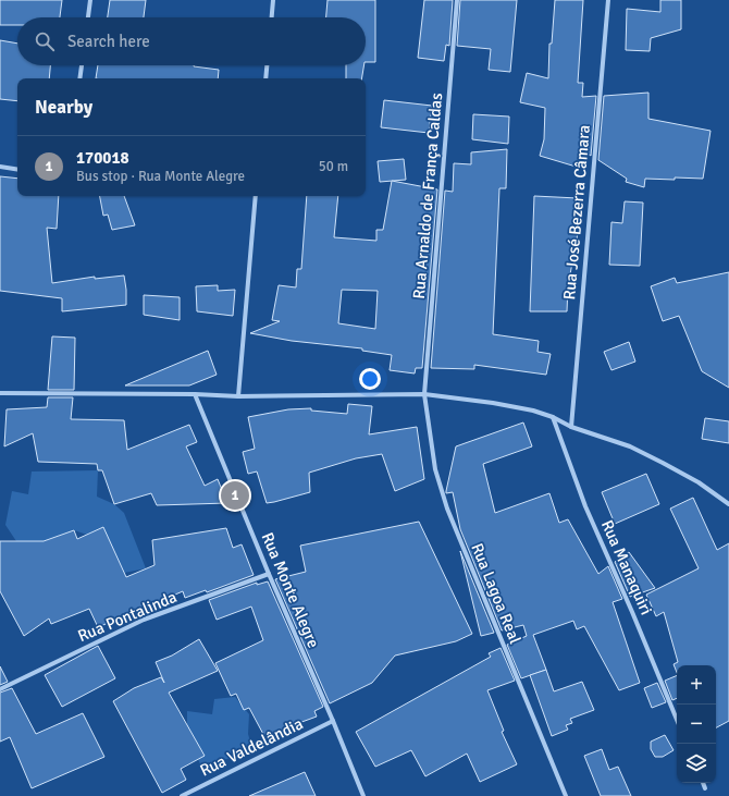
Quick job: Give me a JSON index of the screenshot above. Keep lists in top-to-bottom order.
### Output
{
  "streets": {
    "street": [
      "Rua Arnaldo de França Caldas",
      "Rua José Bezerra Câmara",
      "Rua Manaquiri",
      "Rua Monte Alegre",
      "Rua Lagoa Real",
      "Rua Pontalinda",
      "Rua Valdelândia"
    ]
  },
  "crossings": [
    ["Rua Arnaldo de França Caldas", "Rua Lagoa Real"],
    ["Rua Monte Alegre", "Rua Pontalinda"],
    ["Rua Monte Alegre", "Rua Valdelândia"]
  ],
  "page": {
    "search": "Search here",
    "heading": "Nearby",
    "list": [
      {
        "mark": "1",
        "name": "170018",
        "note": "Bus stop · Rua Monte Alegre",
        "value": "50 m"
      }
    ],
    "pins": "1",
    "map_buttons": ["+", "−"]
  }
}
